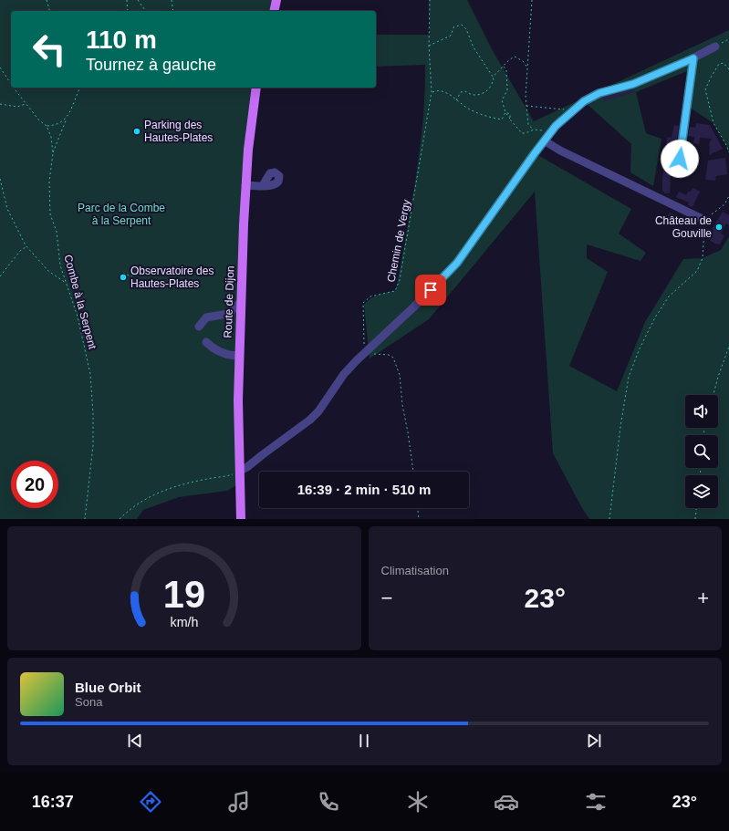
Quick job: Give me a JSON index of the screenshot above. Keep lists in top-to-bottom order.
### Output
{
  "streets": {
    "main road": ["Route de Dijon"],
    "path": ["Chemin de Vergy", "Combe à la Serpent"]
  },
  "parks": ["Parc de la Combe à la Serpent"],
  "places": ["Parking des Hautes-Plates", "Château de Gouville", "Observatoire des Hautes-Plates"],
  "page": {
    "turn": ["110 m", "Tournez à gauche"],
    "limit": "20",
    "trip": "16:39 · 2 min · 510 m",
    "tile": "Climatisation",
    "heat": ["−", "23°", "+"],
    "song": ["Blue Orbit", "Sona"],
    "tabs": ["16:37", "23°"],
    "gauge": ["19", "km/h"]
  }
}
